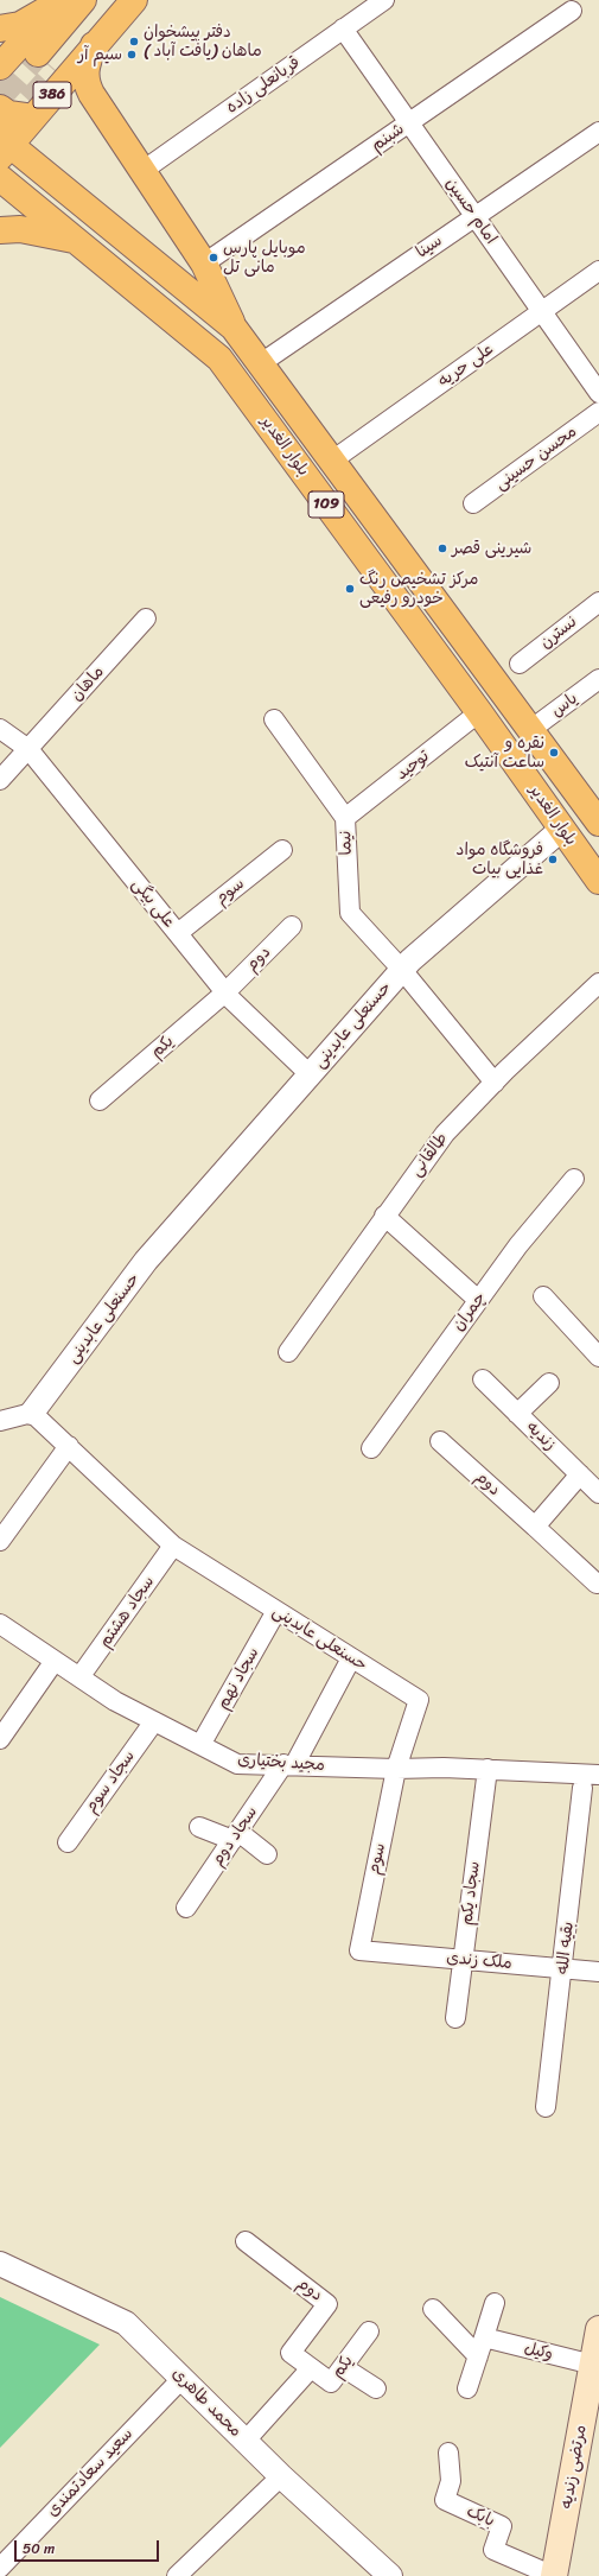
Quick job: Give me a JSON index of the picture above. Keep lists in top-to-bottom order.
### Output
{
  "streets": {
    "main road": [
      "386",
      "بلوار الغدیر",
      "109",
      "مرتضی زندیه"
    ],
    "street": [
      "قربانعلی زاده",
      "شبنم",
      "امام حسین",
      "سینا",
      "علی حریه",
      "محسن حسینی",
      "نسترن",
      "ماهان",
      "یاس",
      "توحید",
      "نیما",
      "سوم",
      "علی بیگی",
      "دوم",
      "حسنعلی عابدینی",
      "یکم",
      "طالقانی",
      "چمران",
      "زندیه",
      "سجاد هشتم",
      "سجاد نهم",
      "مجید بختیاری",
      "سجاد سوم",
      "سجاد دوم",
      "سجاد یکم",
      "بقیه الله",
      "ملک زندی",
      "وکیل",
      "محمد طاهری",
      "سعید سعادتمندی",
      "بابک"
    ]
  },
  "crossings": [
    ["قربانعلی زاده", "امام حسین"],
    ["386", "بلوار الغدیر"],
    ["شبنم", "امام حسین"],
    ["امام حسین", "سینا"],
    ["امام حسین", "علی حریه"],
    ["سینا", "بلوار الغدیر"],
    ["علی حریه", "بلوار الغدیر"],
    ["بلوار الغدیر", "یاس"],
    ["بلوار الغدیر", "توحید"],
    ["بلوار الغدیر", "حسنعلی عابدینی"],
    ["ماهان", "علی بیگی"],
    ["توحید", "نیما"],
    ["نیما", "حسنعلی عابدینی"],
    ["نیما", "طالقانی"],
    ["سوم", "علی بیگی"],
    ["سوم", "حسنعلی عابدینی"],
    ["سوم", "مجید بختیاری"],
    ["سوم", "ملک زندی"],
    ["علی بیگی", "دوم"],
    ["علی بیگی", "حسنعلی عابدینی"],
    ["علی بیگی", "یکم"],
    ["دوم", "یکم"],
    ["حسنعلی عابدینی", "سجاد هشتم"],
    ["حسنعلی عابدینی", "سجاد نهم"],
    ["حسنعلی عابدینی", "مجید بختیاری"],
    ["حسنعلی عابدینی", "سجاد دوم"],
    ["سجاد هشتم", "مجید بختیاری"],
    ["سجاد نهم", "مجید بختیاری"],
    ["مجید بختیاری", "سجاد سوم"],
    ["مجید بختیاری", "سجاد دوم"],
    ["مجید بختیاری", "سجاد یکم"],
    ["سجاد یکم", "ملک زندی"],
    ["بقیه الله", "ملک زندی"],
    ["وکیل", "مرتضی زندیه"],
    ["محمد طاهری", "سعید سعادتمندی"],
    ["مرتضی زندیه", "بابک"]
  ],
  "places": [
    "دفتر پیشخوان ماهان (یافت آباد )",
    "سیم آر",
    "موبایل پارس مانی تل",
    "شیرینی قصر",
    "مرکز تشخیص رنگ خودرو رفیعی",
    "نقره و ساعت آنتیک",
    "فروشگاه مواد غذایی بیات"
  ],
  "scale_bar": "50 m"
}
